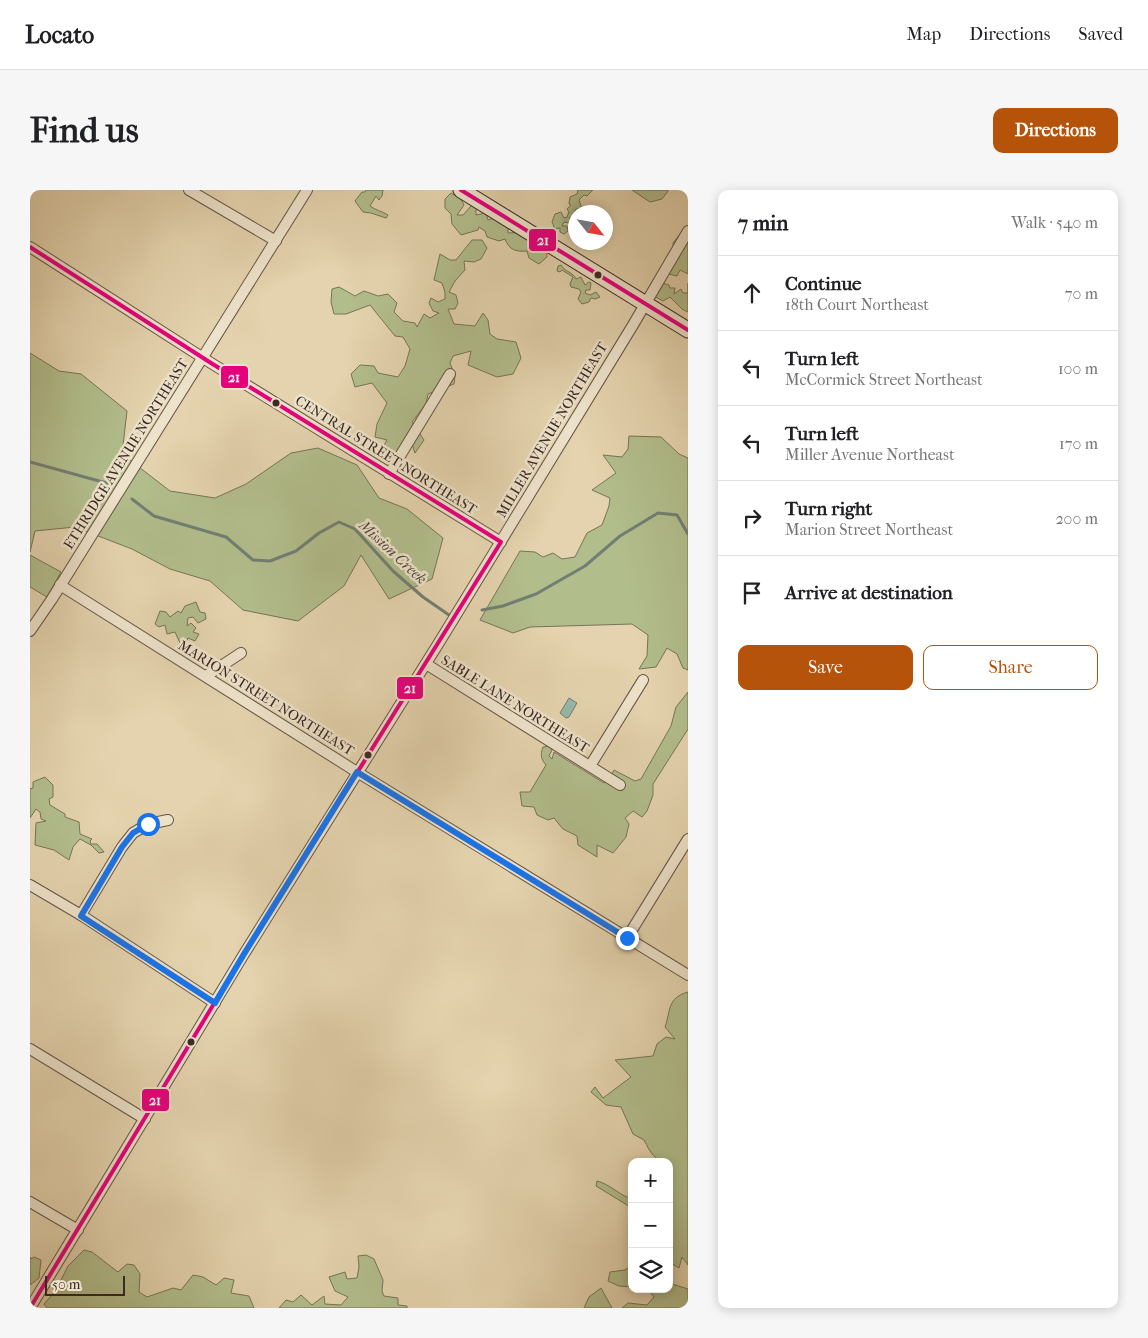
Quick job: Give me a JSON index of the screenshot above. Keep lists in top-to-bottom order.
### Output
{
  "streets": {
    "street": [
      "MILLER AVENUE NORTHEAST",
      "ETHRIDGE AVENUE NORTHEAST",
      "CENTRAL STREET NORTHEAST",
      "MARION STREET NORTHEAST",
      "SABLE LANE NORTHEAST"
    ]
  },
  "crossings": [
    ["MILLER AVENUE NORTHEAST", "CENTRAL STREET NORTHEAST"],
    ["MILLER AVENUE NORTHEAST", "MARION STREET NORTHEAST"],
    ["MILLER AVENUE NORTHEAST", "SABLE LANE NORTHEAST"],
    ["ETHRIDGE AVENUE NORTHEAST", "CENTRAL STREET NORTHEAST"],
    ["ETHRIDGE AVENUE NORTHEAST", "MARION STREET NORTHEAST"]
  ],
  "water": ["Mission Creek"],
  "lines": ["transit line 21"],
  "scale_bar": "50 m",
  "north": "bottom right",
  "page": {
    "header": "Locato",
    "nav": ["Map", "Directions", "Saved"],
    "buttons": [
      "Directions",
      ["Save", "Share"]
    ],
    "title": "Find us",
    "heading": ["7 min", "Walk · 540 m"],
    "list": [
      ["Continue", "18th Court Northeast", "70 m"],
      ["Turn left", "McCormick Street Northeast", "100 m"],
      ["Turn left", "Miller Avenue Northeast", "170 m"],
      ["Turn right", "Marion Street Northeast", "200 m"],
      "Arrive at destination"
    ],
    "map_buttons": ["+", "−"],
    "scale": "50 m"
  }
}
